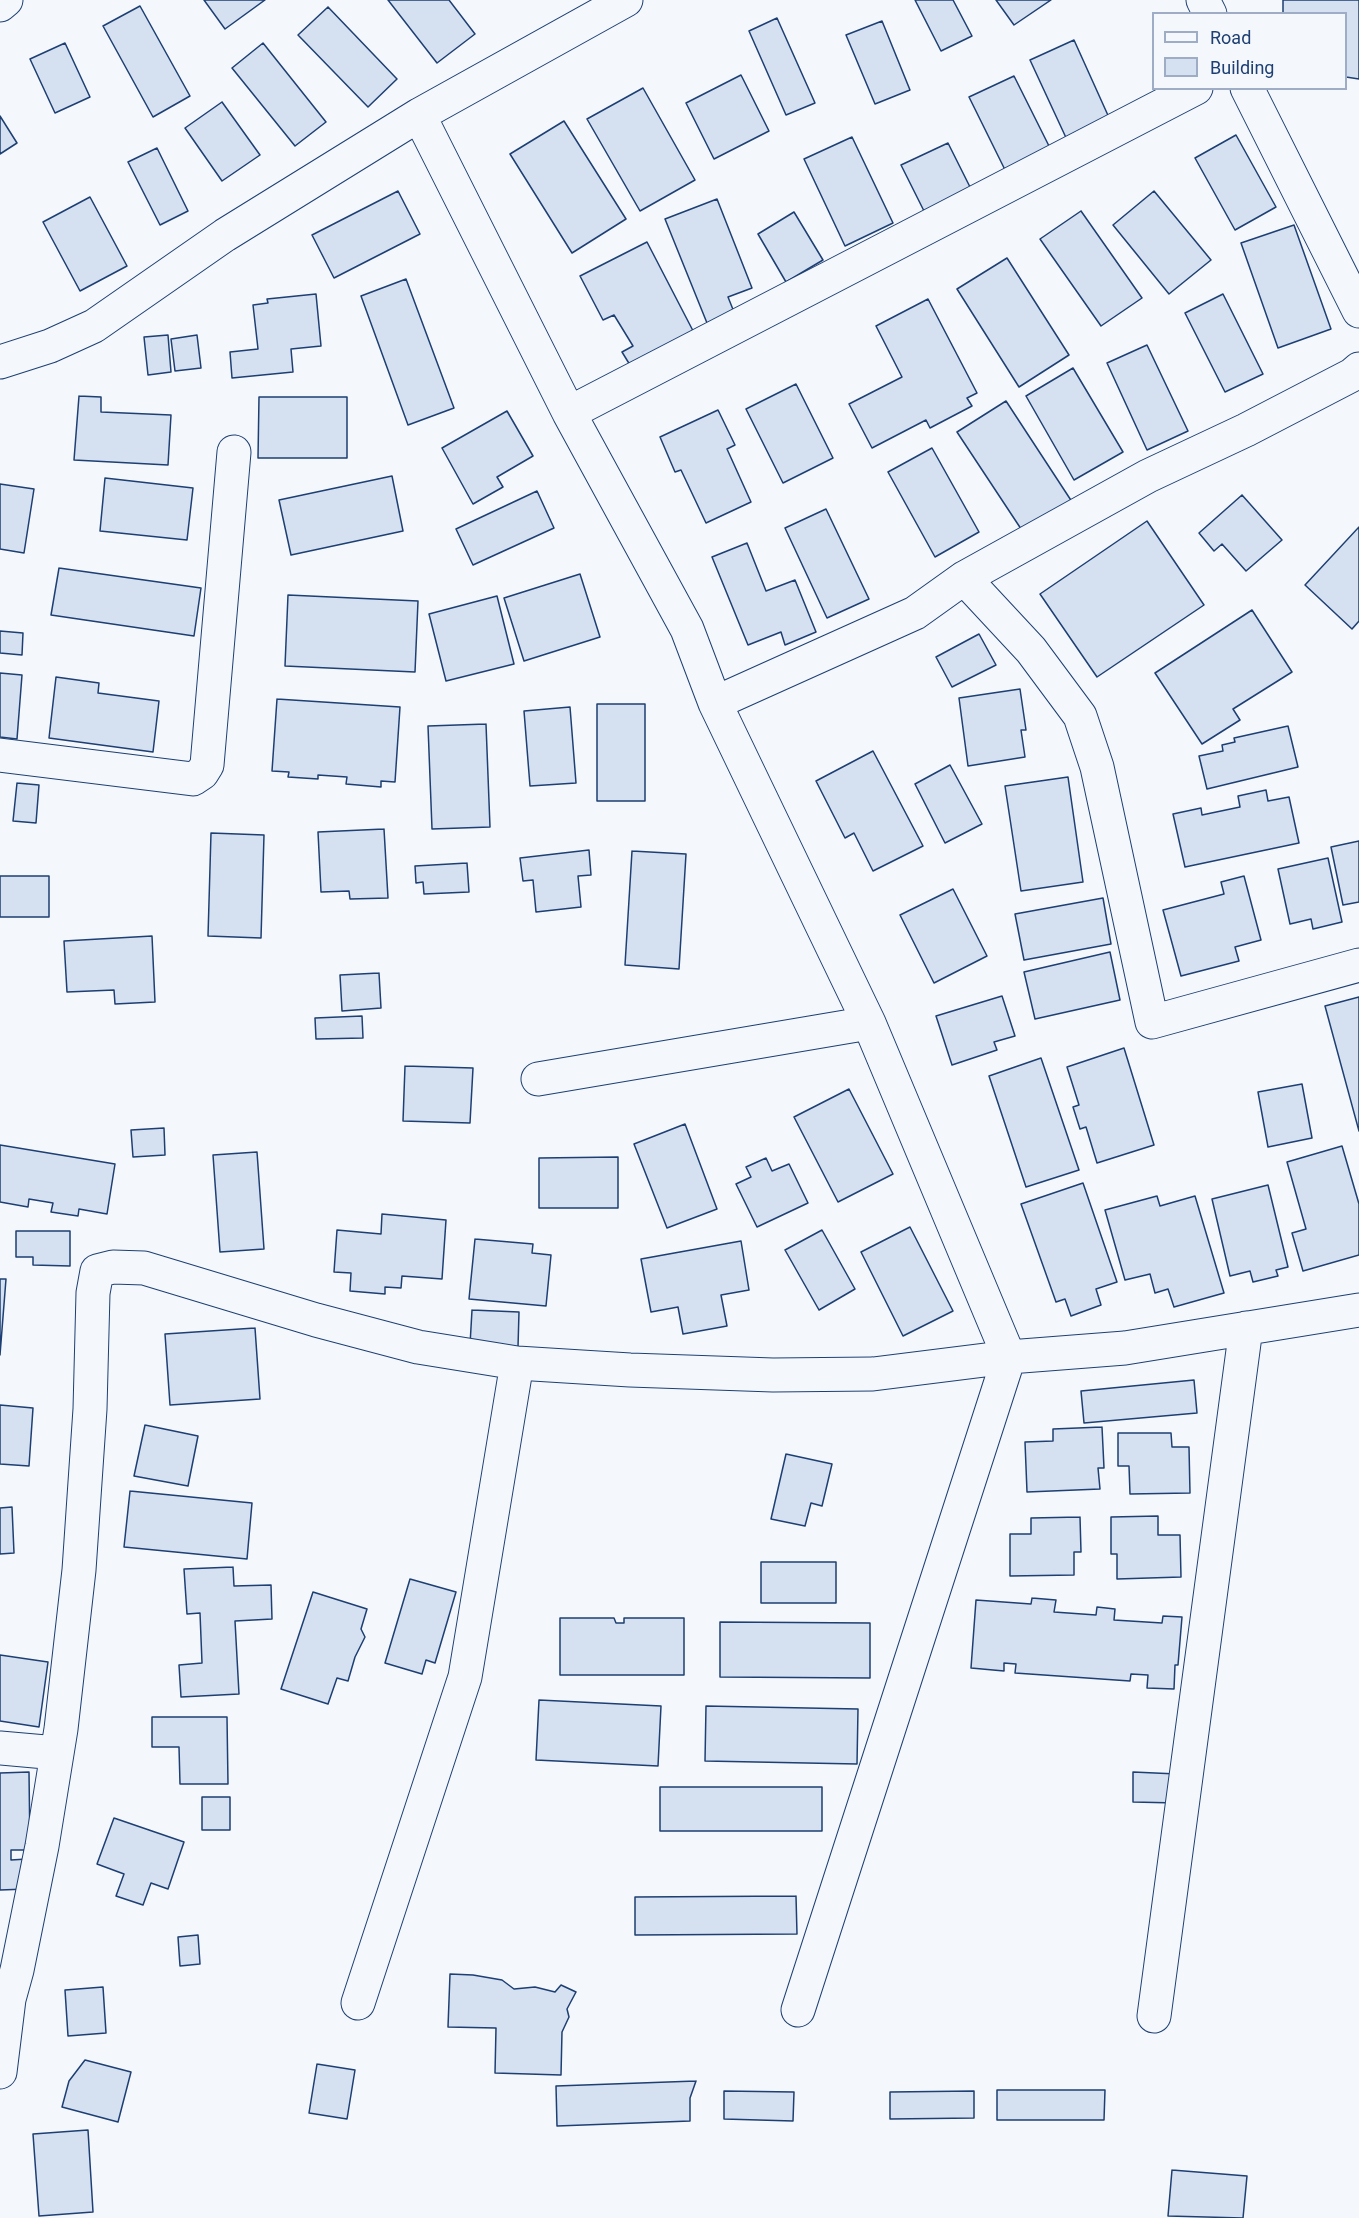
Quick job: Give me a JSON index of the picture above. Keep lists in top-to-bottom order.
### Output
{
  "legend": ["Road", "Building"]
}
